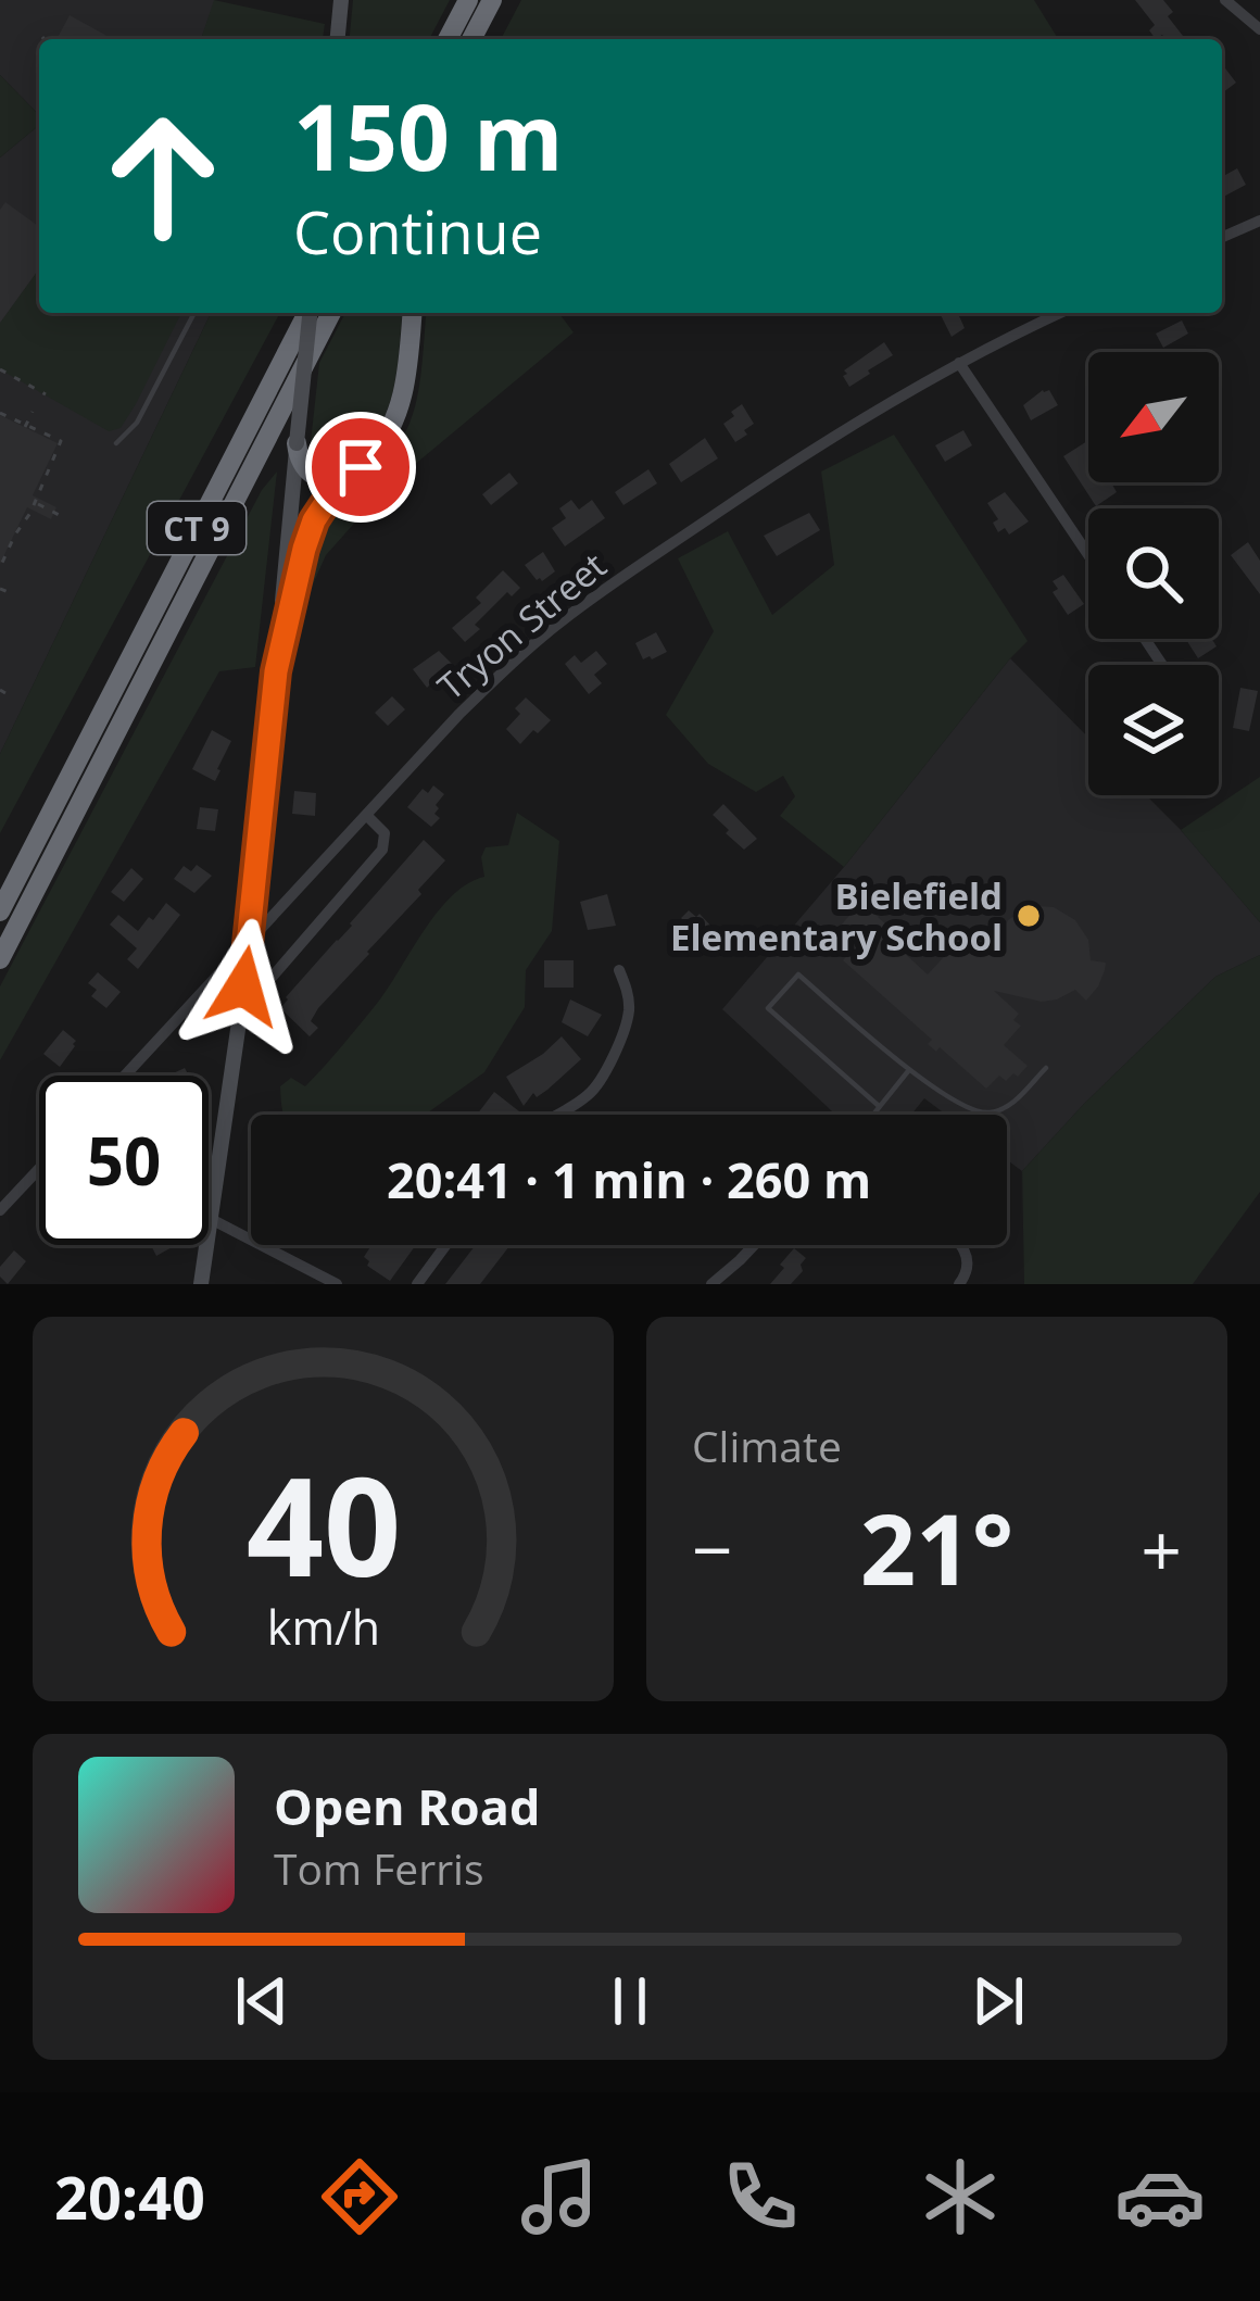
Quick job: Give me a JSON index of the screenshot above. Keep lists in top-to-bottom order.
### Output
{
  "streets": {
    "highway": ["CT 9"],
    "street": ["Tryon Street"]
  },
  "places": ["Bielefield Elementary School"],
  "north": "bottom left",
  "page": {
    "turn": ["150 m", "Continue"],
    "limit": "50",
    "trip": "20:41 · 1 min · 260 m",
    "tile": "Climate",
    "heat": ["−", "21°", "+"],
    "song": ["Open Road", "Tom Ferris"],
    "tabs": "20:40",
    "gauge": ["40", "km/h"]
  }
}
